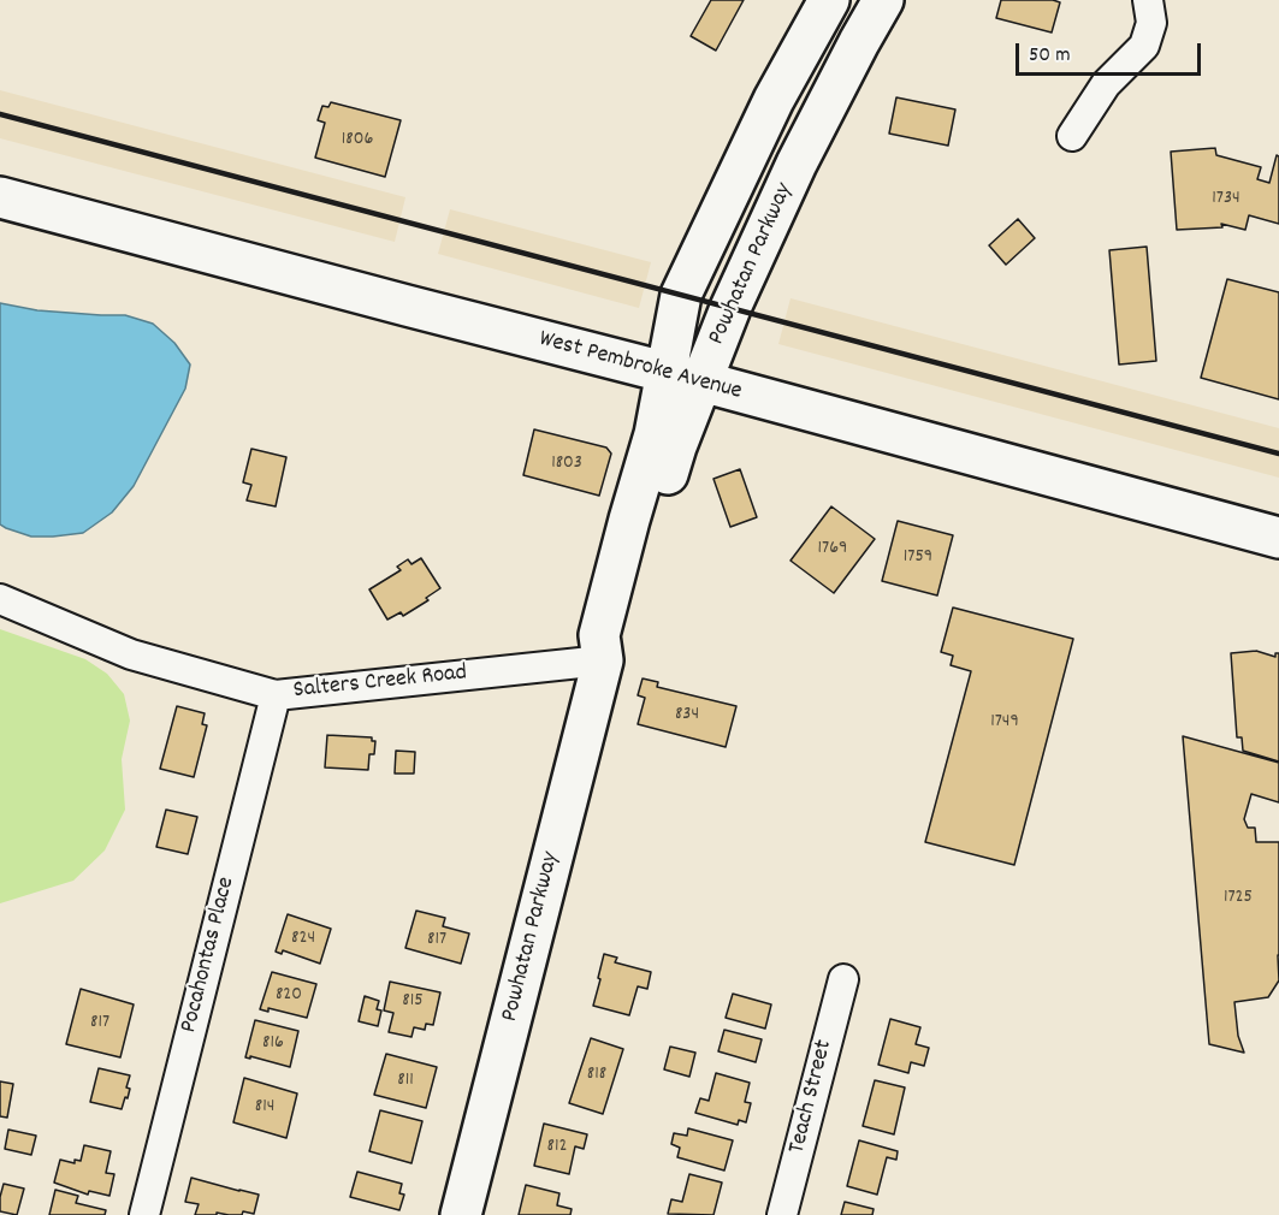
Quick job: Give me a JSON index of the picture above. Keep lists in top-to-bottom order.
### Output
{
  "streets": {
    "main road": ["Powhatan Parkway", "West Pembroke Avenue"],
    "street": ["Salters Creek Road", "Pocahontas Place", "Teach Street"]
  },
  "crossings": [
    ["Powhatan Parkway", "West Pembroke Avenue"],
    ["Powhatan Parkway", "Salters Creek Road"],
    ["Salters Creek Road", "Pocahontas Place"]
  ],
  "house_numbers": [
    "1806",
    "1734",
    "1803",
    "1769",
    "1759",
    "834",
    "1749",
    "1725",
    "824",
    "817",
    "820",
    "815",
    "817",
    "816",
    "818",
    "811",
    "814",
    "812"
  ],
  "scale_bar": "50 m"
}
